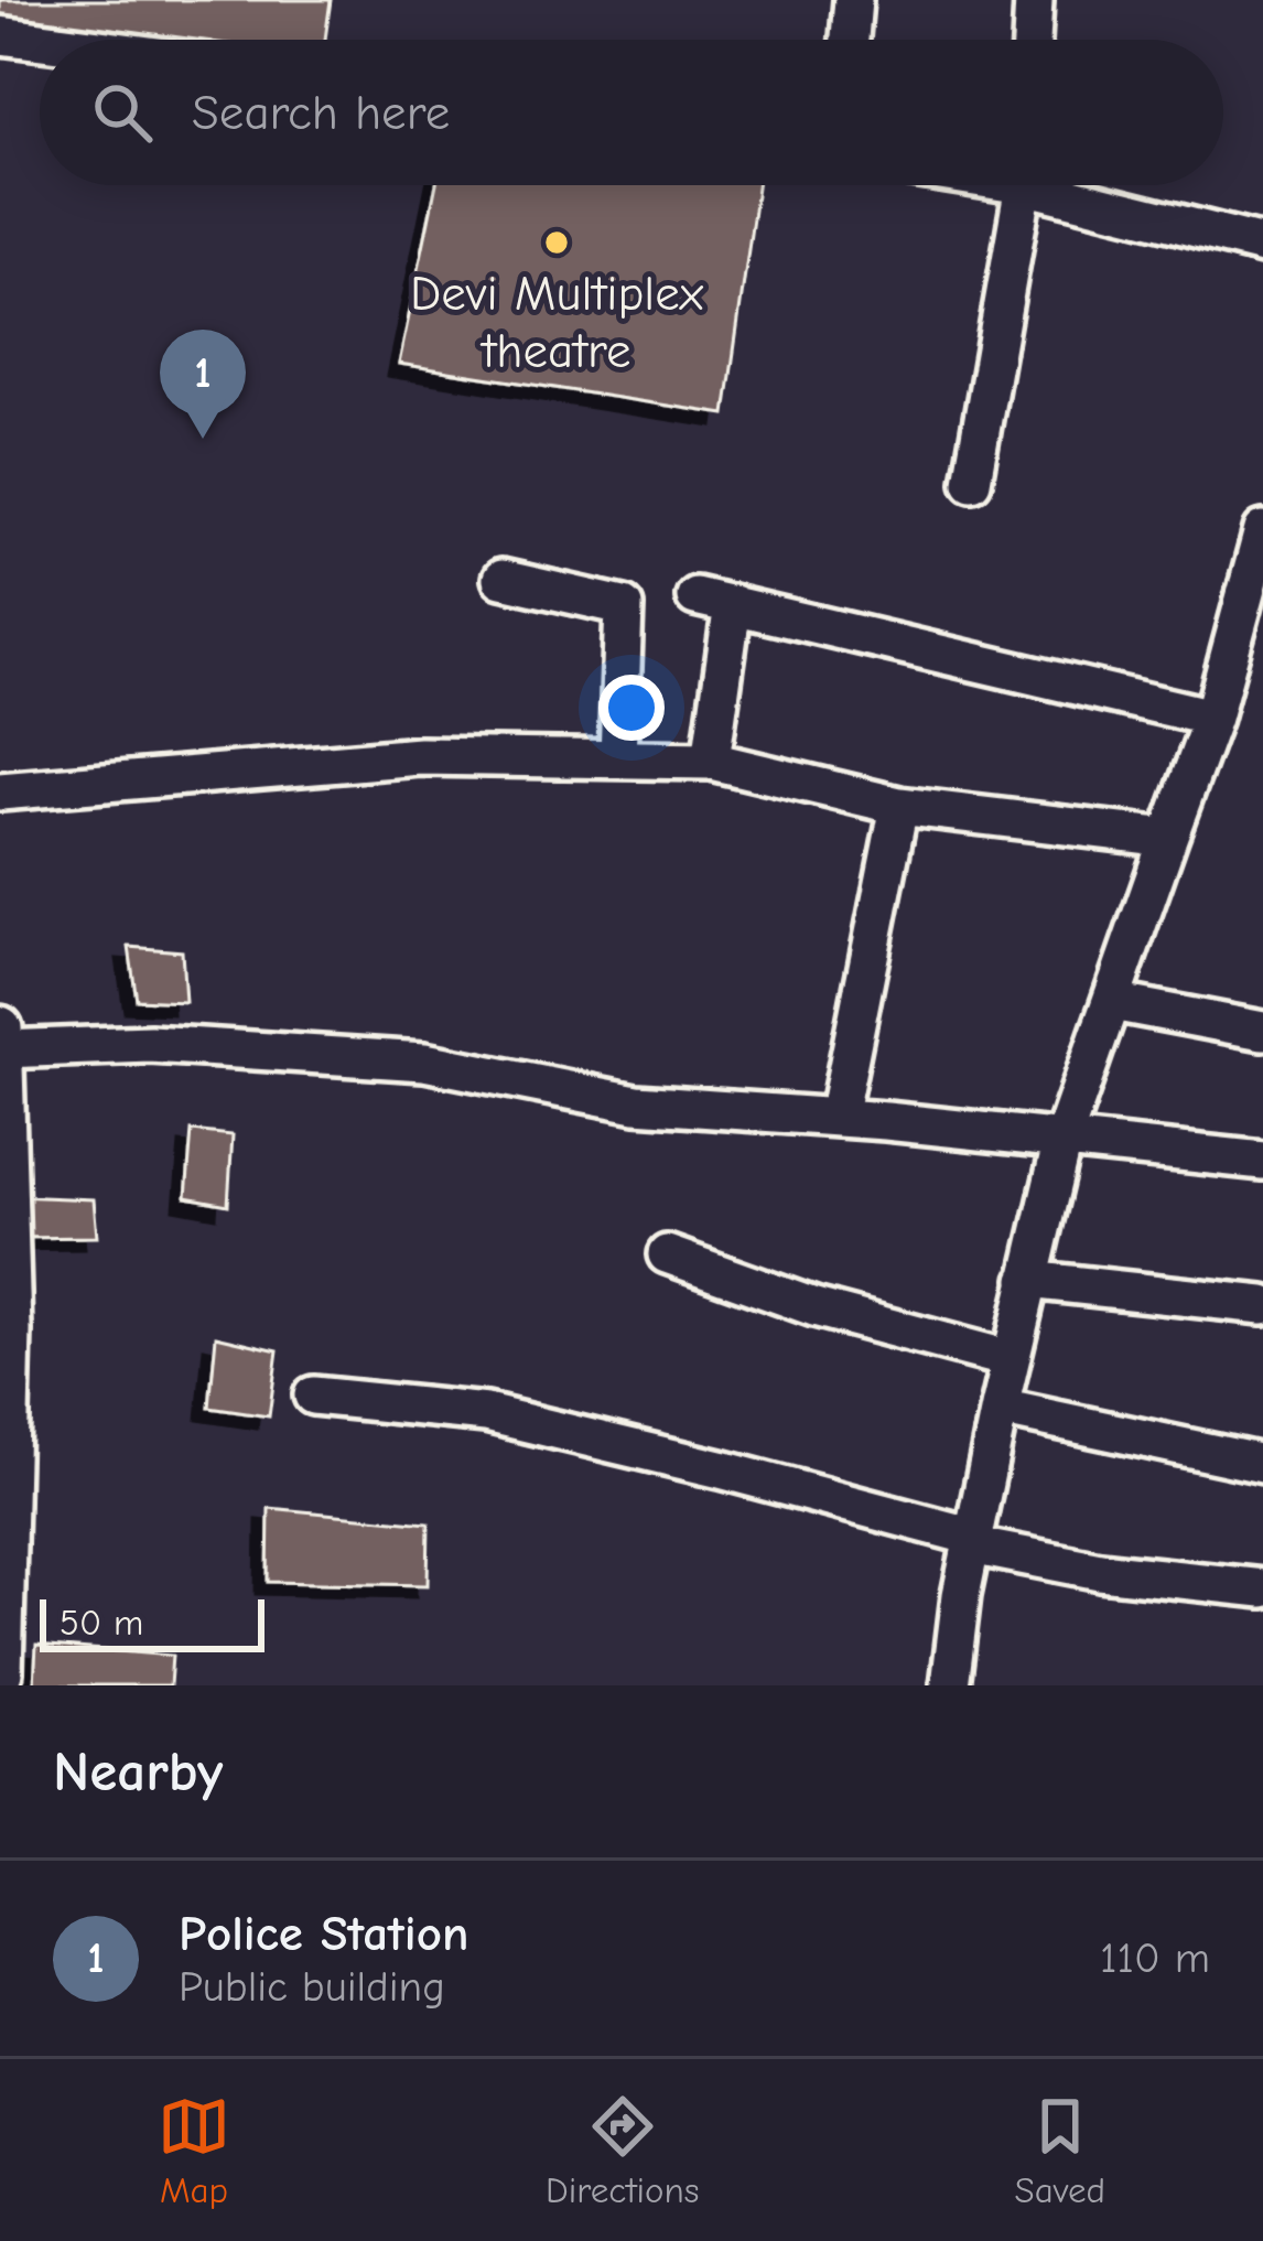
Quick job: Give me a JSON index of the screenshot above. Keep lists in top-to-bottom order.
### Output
{
  "places": ["Devi Multiplex theatre"],
  "scale_bar": "50 m",
  "page": {
    "search": "Search here",
    "pins": "1",
    "scale": "50 m",
    "heading": "Nearby",
    "list": [
      {
        "mark": "1",
        "name": "Police Station",
        "note": "Public building",
        "value": "110 m"
      }
    ],
    "nav": ["Map", "Directions", "Saved"]
  }
}
